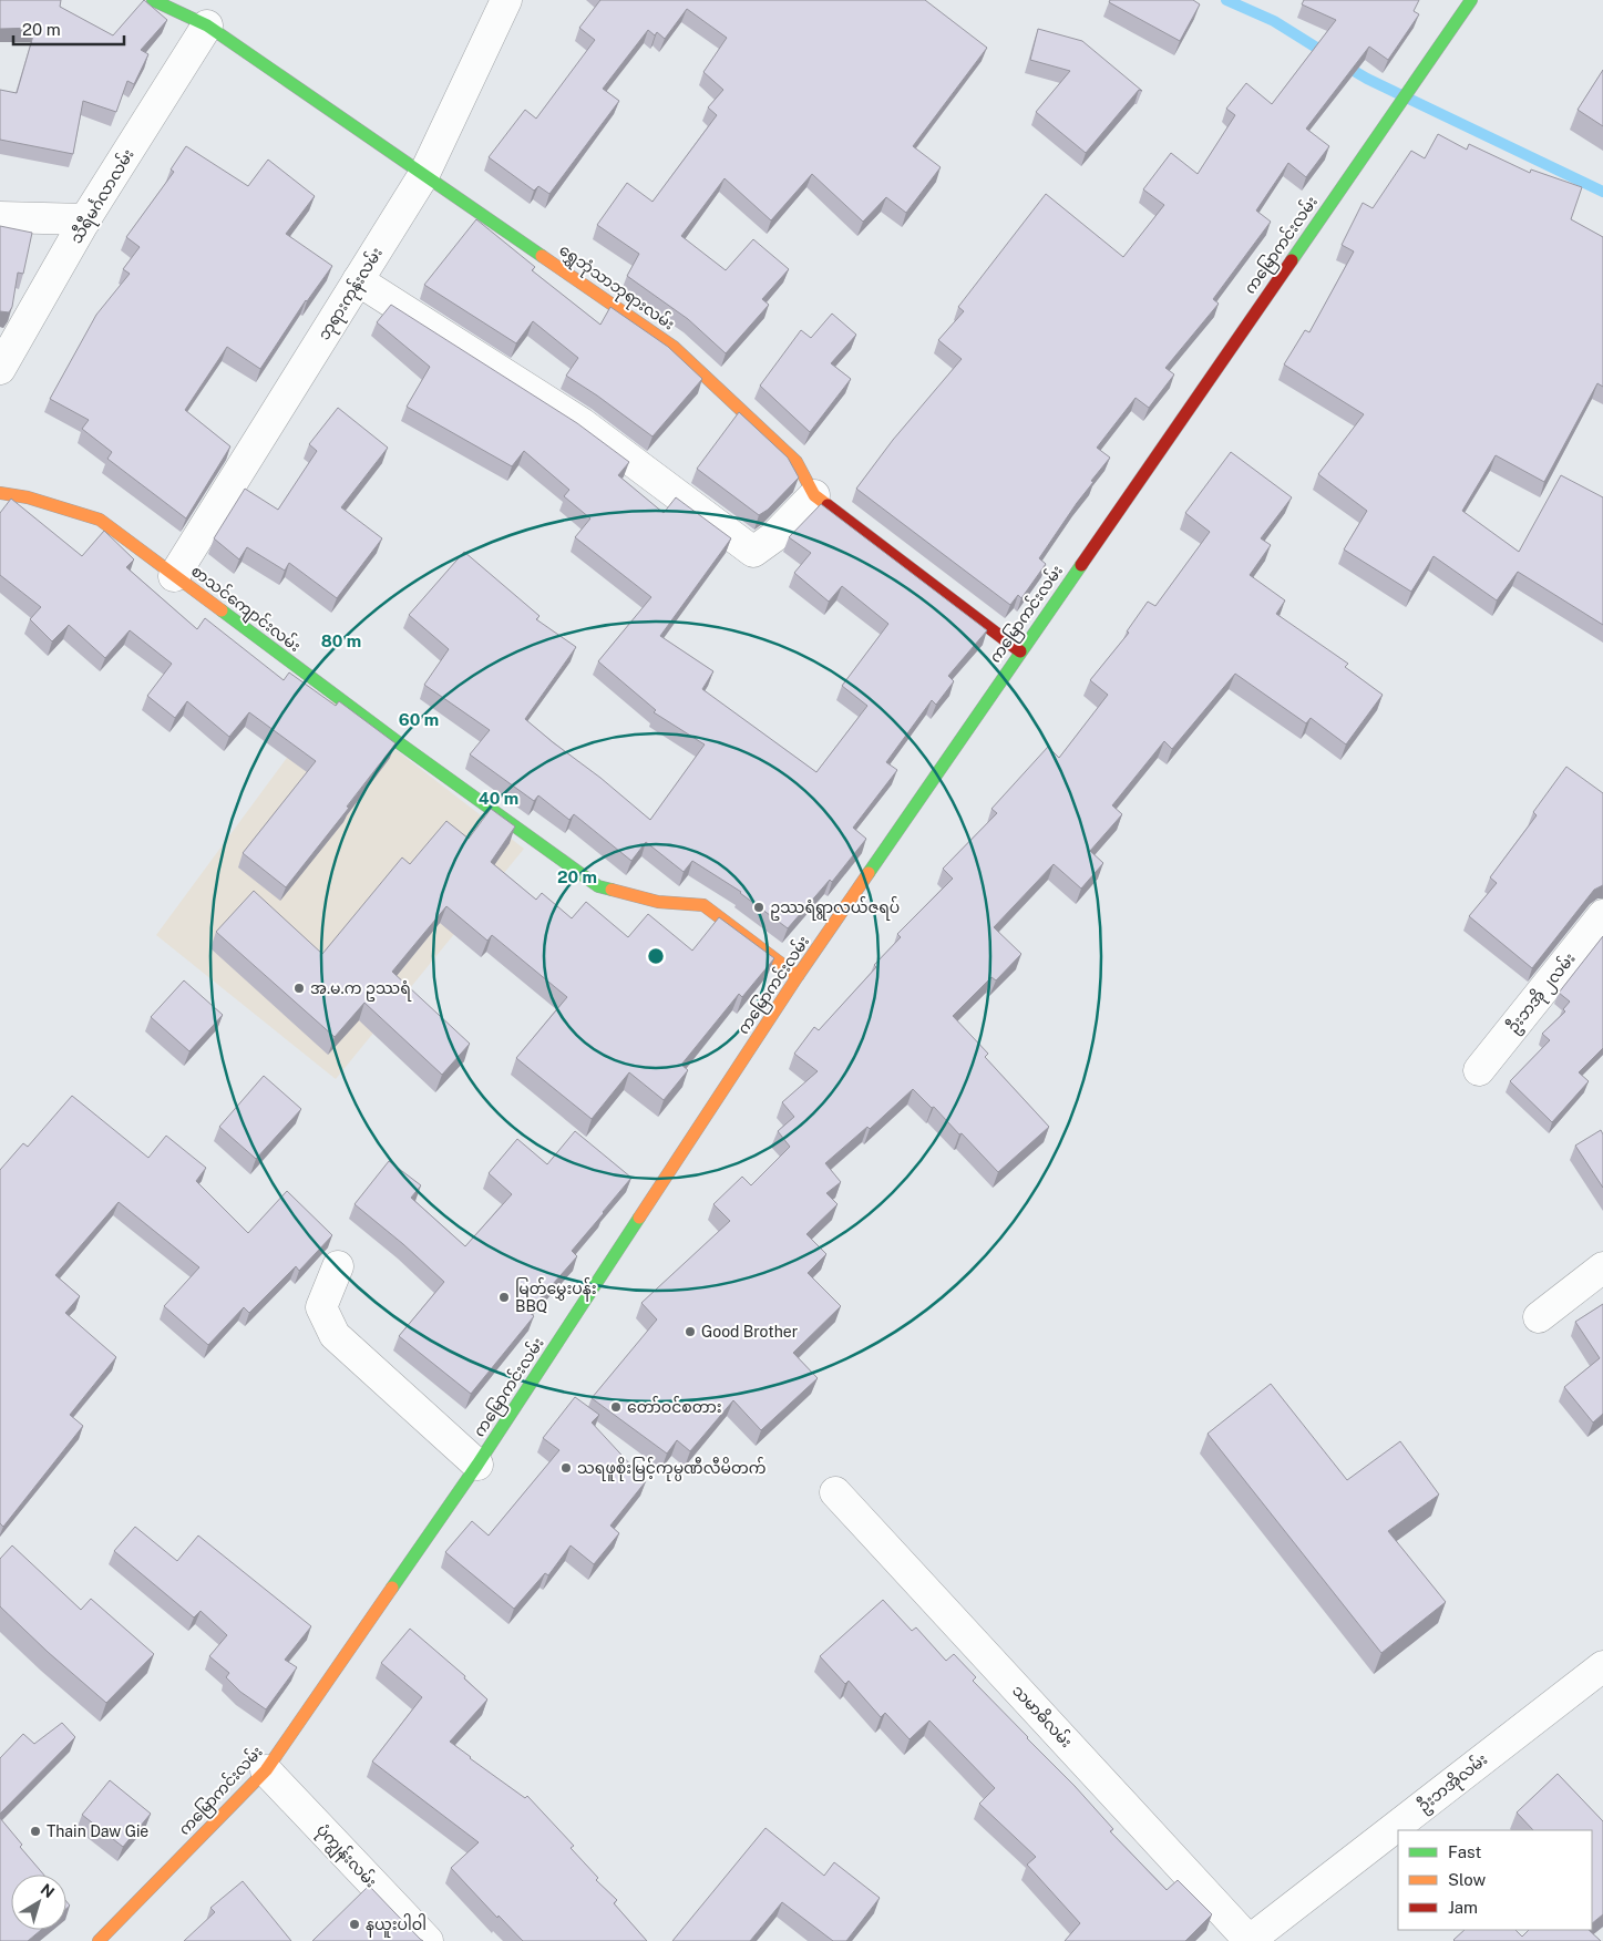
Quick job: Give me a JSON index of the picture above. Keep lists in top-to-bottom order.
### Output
{
  "streets": {
    "main road": ["ကမြောကင်းလမ်း", "ရွှေဘုံသာဘုရားလမ်း", "စာသင်ကျောင်းလမ်း"],
    "street": [
      "သီရီမင်္ဂလာလမ်း",
      "ဘုရားကုန်းလမ်း",
      "ဦးဘအို ၂လမ်း",
      "သမာဓိလမ်း",
      "ဦးဘအိုလမ်း",
      "ပုံကျွန်းလမ်း"
    ]
  },
  "crossings": [
    ["သီရီမင်္ဂလာလမ်း", "ရွှေဘုံသာဘုရားလမ်း"],
    ["ကမြောကင်းလမ်း", "ရွှေဘုံသာဘုရားလမ်း"],
    ["ကမြောကင်းလမ်း", "စာသင်ကျောင်းလမ်း"],
    ["ကမြောကင်းလမ်း", "ပုံကျွန်းလမ်း"],
    ["ရွှေဘုံသာဘုရားလမ်း", "ဘုရားကုန်းလမ်း"],
    ["ဘုရားကုန်းလမ်း", "စာသင်ကျောင်းလမ်း"],
    ["သမာဓိလမ်း", "ဦးဘအိုလမ်း"]
  ],
  "places": [
    "ဥဿရံရွာလယ်ဇရပ်",
    "အ.မ.က ဥဿရံ",
    "မြတ်မွှေးပန်း BBQ",
    "Good Brother",
    "တော်ဝင်စတား",
    "သရဖူစိုးမြင့်ကုမ္ပဏီလီမိတက်",
    "Thain Daw Gie",
    "နယူးပါဝါ"
  ],
  "legend": ["Fast", "Slow", "Jam"],
  "scale_bar": "20 m",
  "north": "top right",
  "rings": [
    "80 m",
    "60 m",
    "40 m",
    "20 m"
  ]
}
